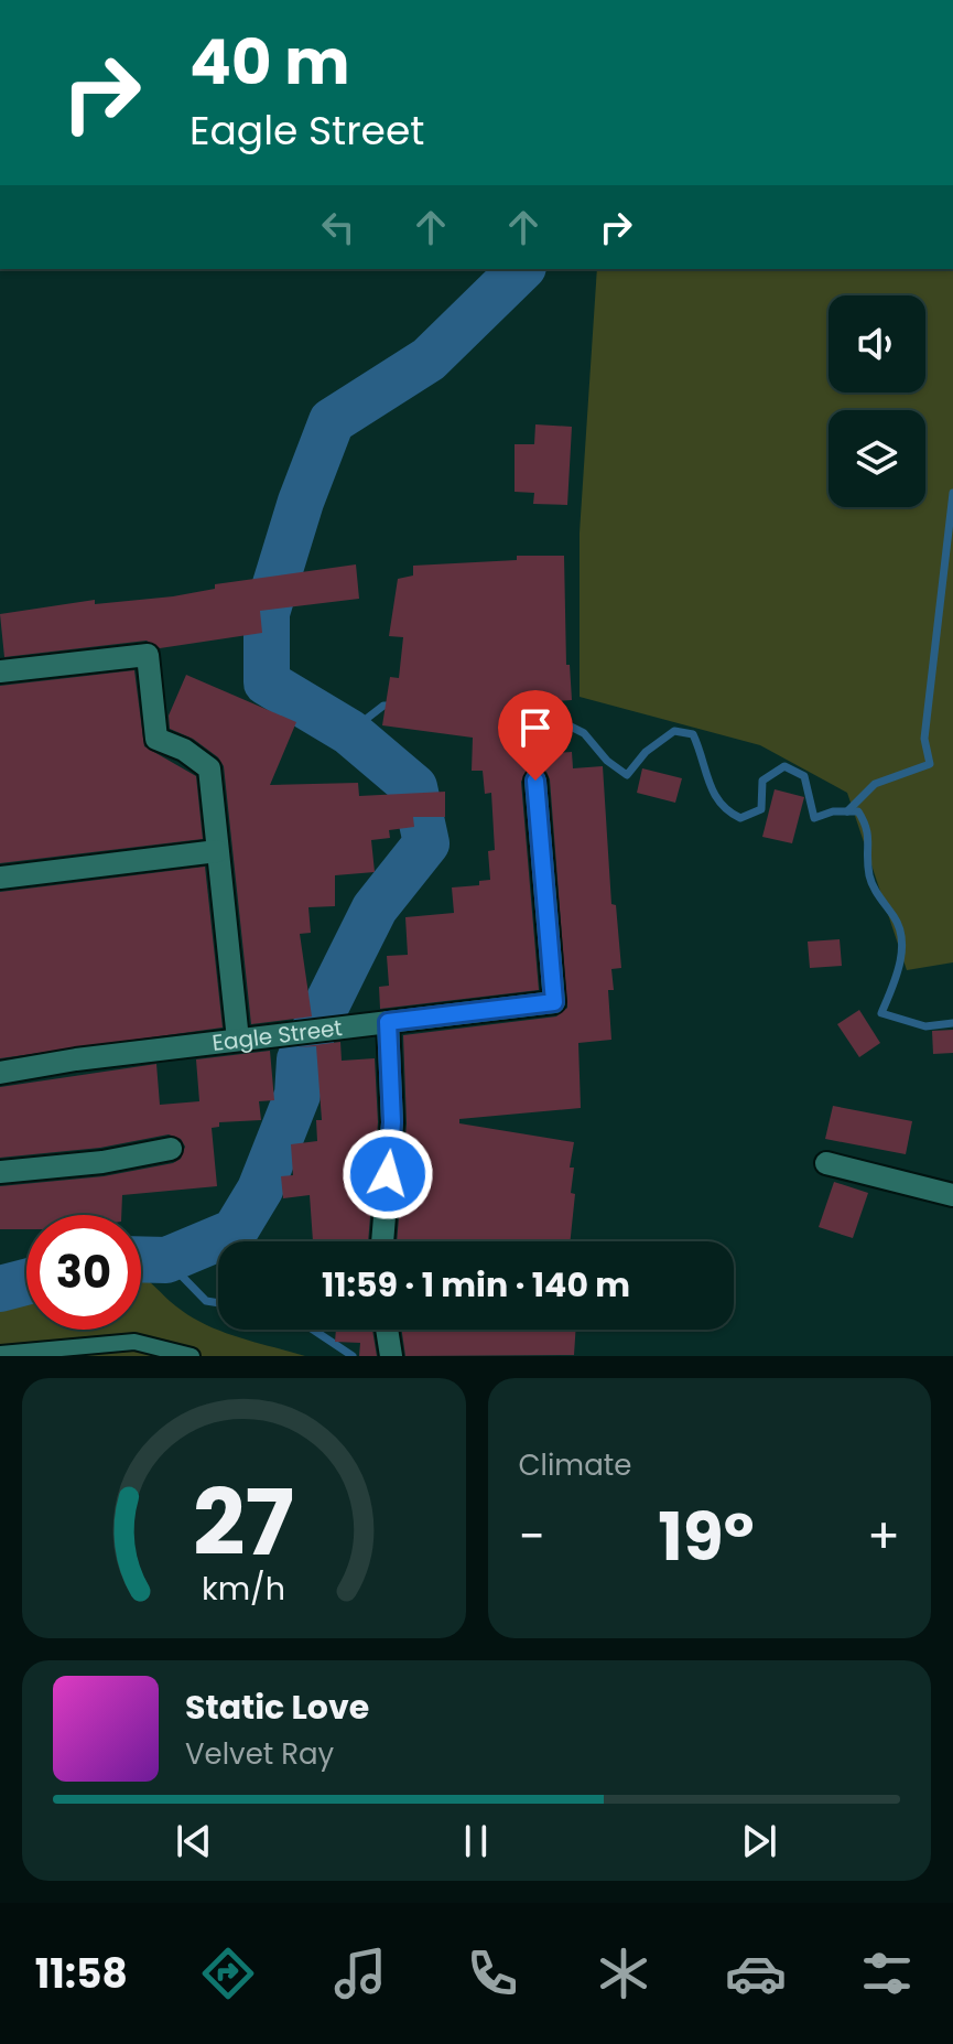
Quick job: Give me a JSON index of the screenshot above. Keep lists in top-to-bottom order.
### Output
{
  "streets": {
    "street": ["Eagle Street"]
  },
  "page": {
    "turn": ["40 m", "Eagle Street"],
    "limit": "30",
    "trip": "11:59 · 1 min · 140 m",
    "tile": "Climate",
    "heat": ["−", "19°", "+"],
    "song": ["Static Love", "Velvet Ray"],
    "tabs": "11:58",
    "gauge": ["27", "km/h"]
  }
}
